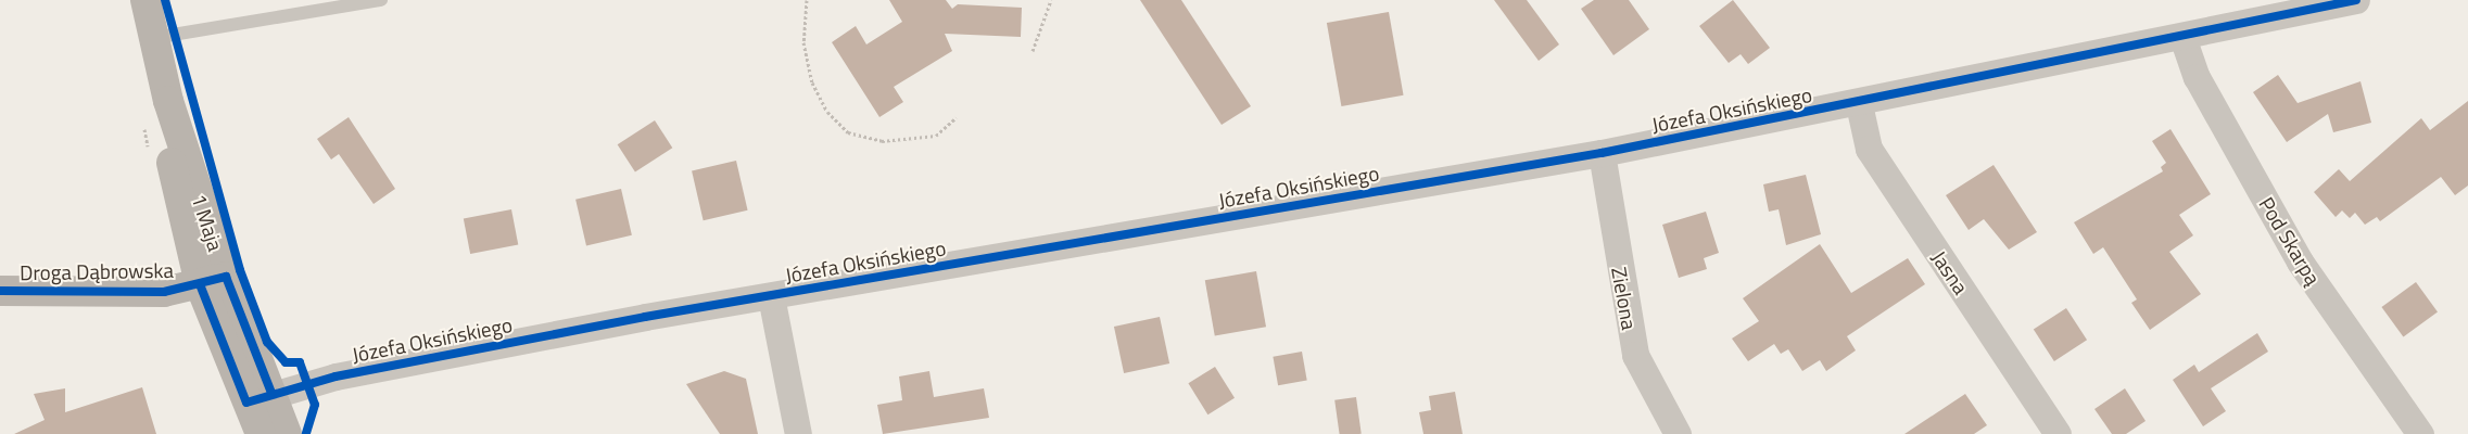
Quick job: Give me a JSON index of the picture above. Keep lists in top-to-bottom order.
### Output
{
  "streets": {
    "main road": ["1 Maja", "Droga Dąbrowska"],
    "street": [
      "Józefa Oksińskiego",
      "Pod Skarpą",
      "Jasna",
      "Zielona"
    ]
  },
  "crossings": [
    ["Józefa Oksińskiego", "1 Maja"],
    ["Józefa Oksińskiego", "Pod Skarpą"],
    ["Józefa Oksińskiego", "Jasna"],
    ["Józefa Oksińskiego", "Zielona"],
    ["1 Maja", "Droga Dąbrowska"]
  ]
}
